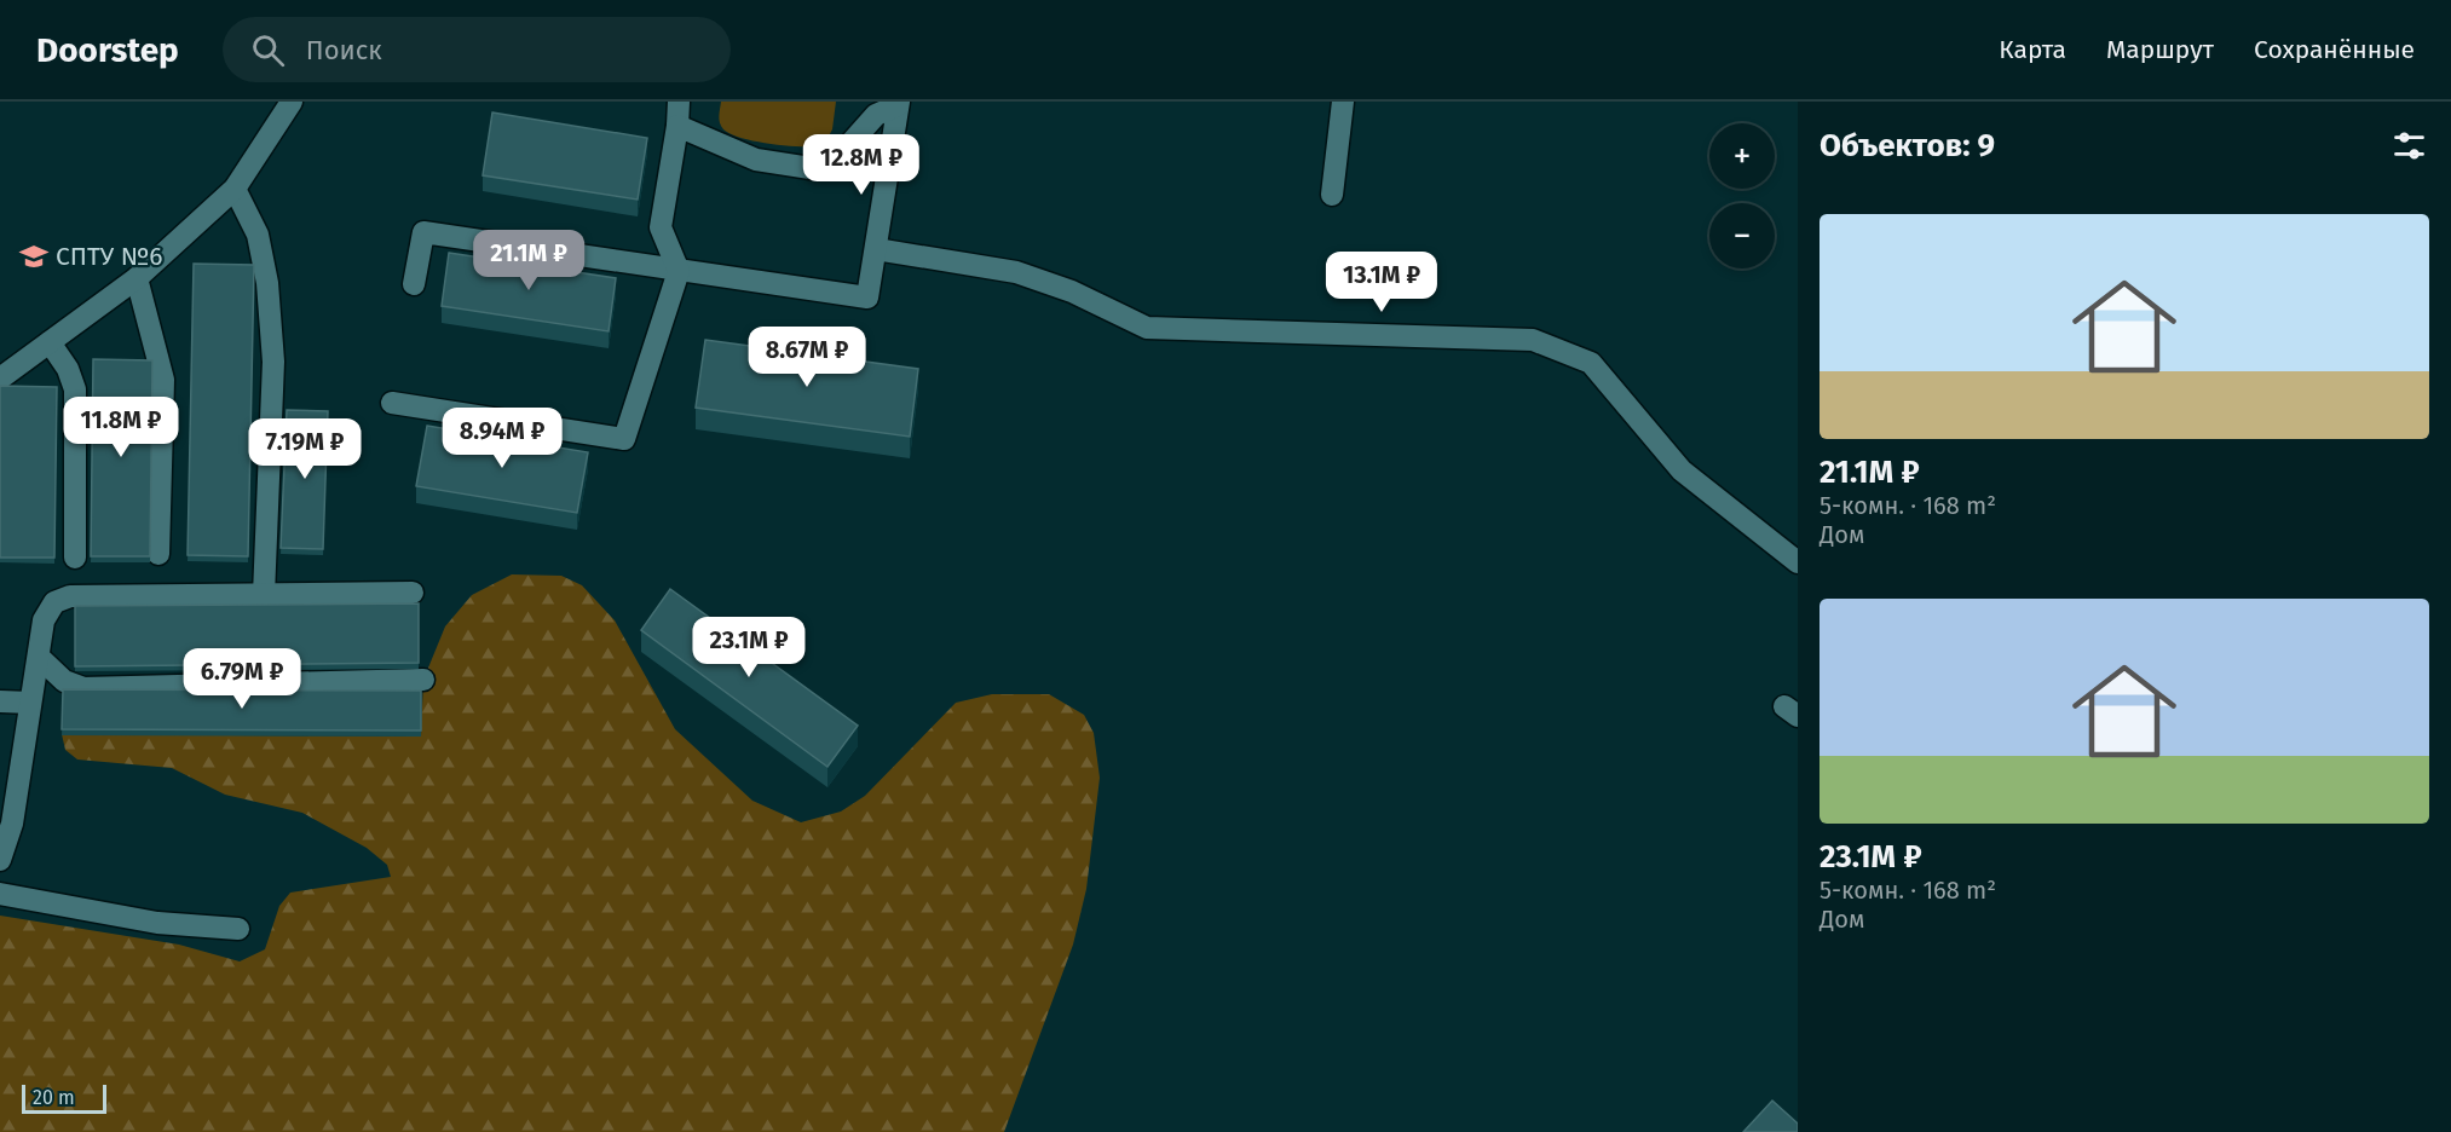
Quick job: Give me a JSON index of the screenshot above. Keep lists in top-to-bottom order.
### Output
{
  "places": {
    "school or university": ["СПТУ №6"]
  },
  "scale_bar": "20 m",
  "page": {
    "header": "Doorstep",
    "search": "Поиск",
    "nav": ["Карта", "Маршрут", "Сохранённые"],
    "heading": "Объектов: 9",
    "map_buttons": ["+", "−"],
    "price": [
      "12.8M ₽",
      "21.1M ₽",
      "13.1M ₽",
      "8.67M ₽",
      "11.8M ₽",
      "8.94M ₽",
      "7.19M ₽",
      "23.1M ₽",
      "6.79M ₽"
    ],
    "list": [
      {
        "name": "21.1M ₽",
        "note": "5-комн. · 168 m² · Дом"
      },
      {
        "name": "23.1M ₽",
        "note": "5-комн. · 168 m² · Дом"
      }
    ],
    "scale": "20 m"
  }
}
